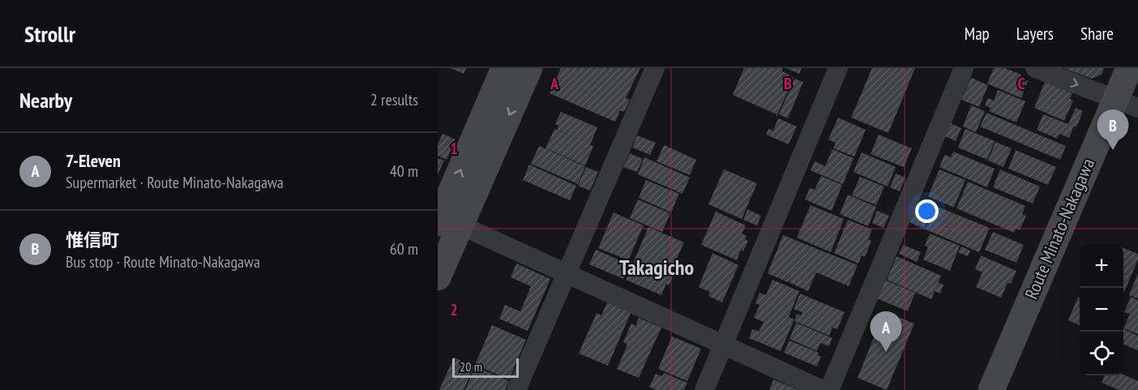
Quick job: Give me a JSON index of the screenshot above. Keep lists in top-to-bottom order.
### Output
{
  "streets": {
    "street": ["Route Minato-Nakagawa"]
  },
  "districts": ["Takagicho"],
  "scale_bar": "20 m",
  "page": {
    "header": "Strollr",
    "nav": ["Map", "Layers", "Share"],
    "heading": ["Nearby", "2 results"],
    "pins": ["B", "A"],
    "list": [
      {
        "mark": "A",
        "name": "7-Eleven",
        "note": "Supermarket · Route Minato-Nakagawa",
        "value": "40 m"
      },
      {
        "mark": "B",
        "name": "惟信町",
        "note": "Bus stop · Route Minato-Nakagawa",
        "value": "60 m"
      }
    ],
    "map_buttons": ["+", "−"],
    "scale": "20 m"
  },
  "grid": {
    "columns": ["A", "B", "C"],
    "rows": ["1", "2"]
  }
}
